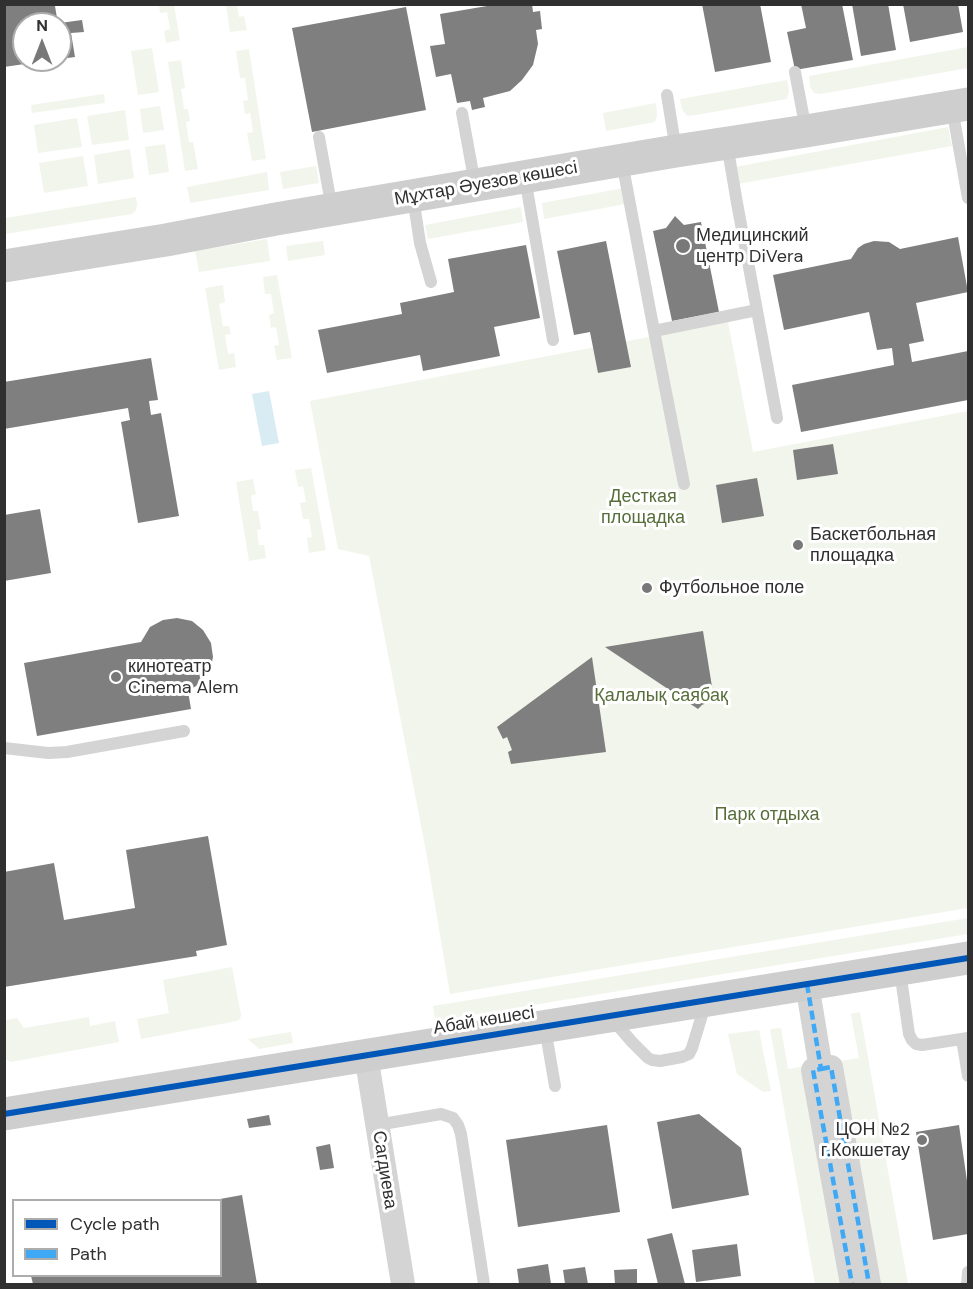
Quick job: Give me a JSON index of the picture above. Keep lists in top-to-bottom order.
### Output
{
  "streets": {
    "street": ["Мұхтар Әуезов көшесі", "Абай көшесі", "Сагдиева"]
  },
  "crossings": [
    ["Абай көшесі", "Сагдиева"]
  ],
  "parks": ["Десткая площадка", "Қалалық саябақ", "Парк отдыха"],
  "places": [
    "Медицинский центр DiVera",
    "Баскетбольная площадка",
    "Футбольное поле",
    "кинотеатр Cinema Alem",
    "ЦОН №2 г.Кокшетау"
  ],
  "legend": ["Cycle path", "Path"],
  "north": "top"
}
